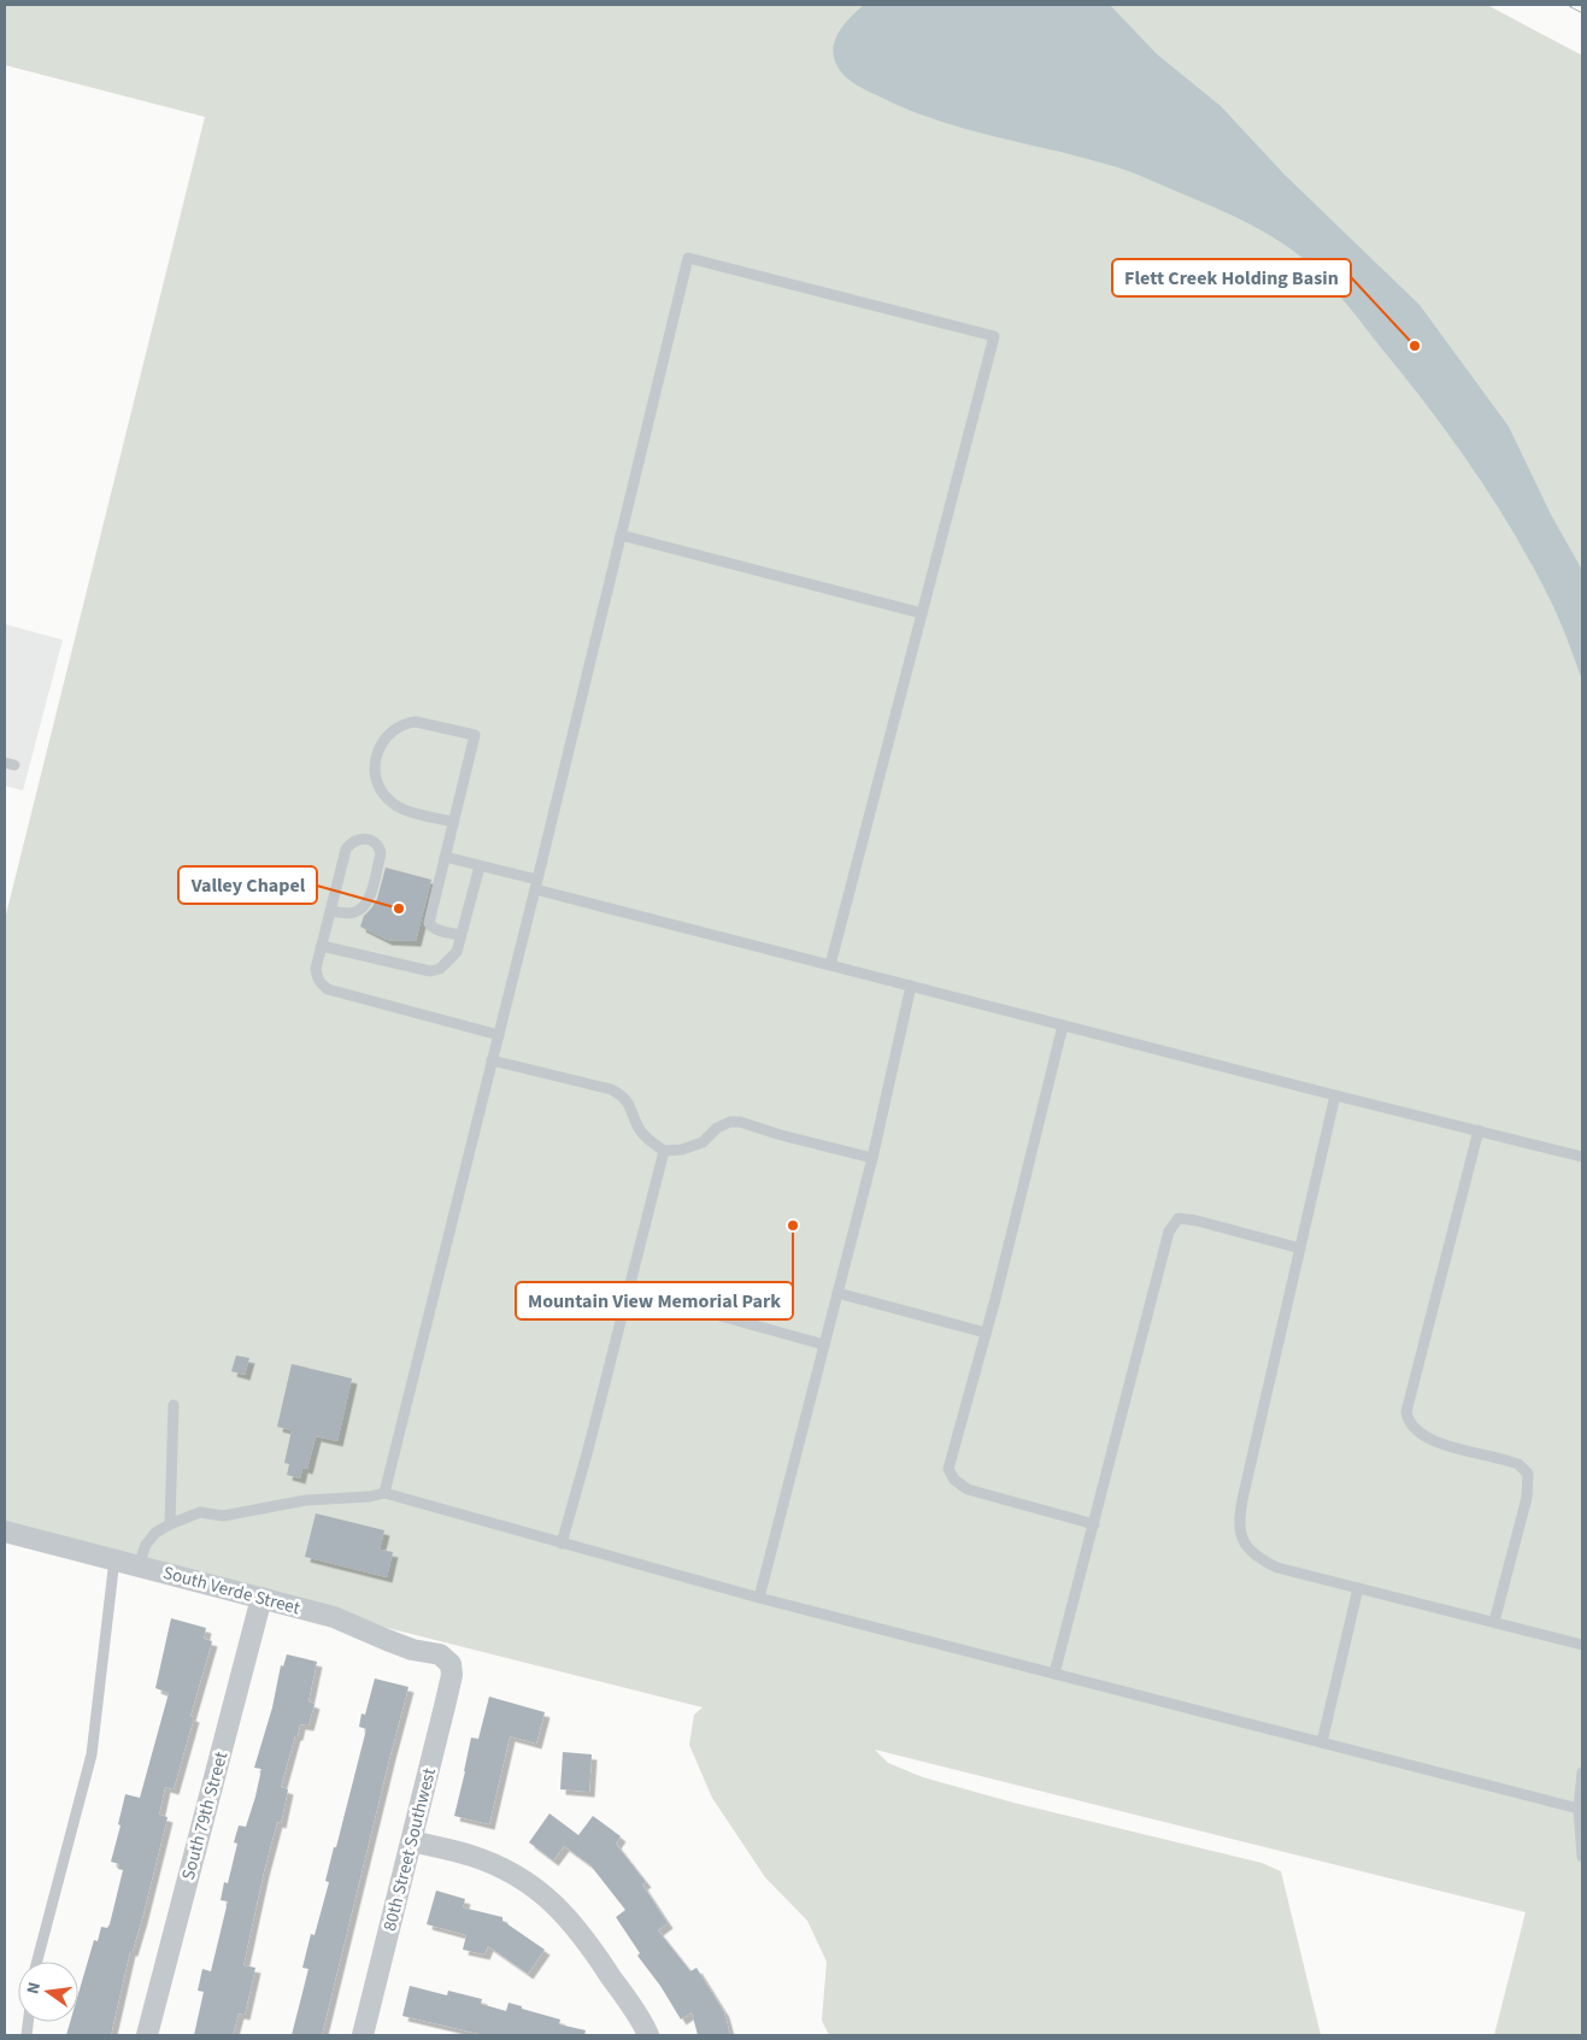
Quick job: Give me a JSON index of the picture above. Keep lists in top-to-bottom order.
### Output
{
  "streets": {
    "street": ["South Verde Street", "South 79th Street", "80th Street Southwest"]
  },
  "crossings": [
    ["South Verde Street", "South 79th Street"],
    ["South Verde Street", "80th Street Southwest"]
  ],
  "places": ["Flett Creek Holding Basin", "Valley Chapel", "Mountain View Memorial Park"],
  "north": "left"
}
